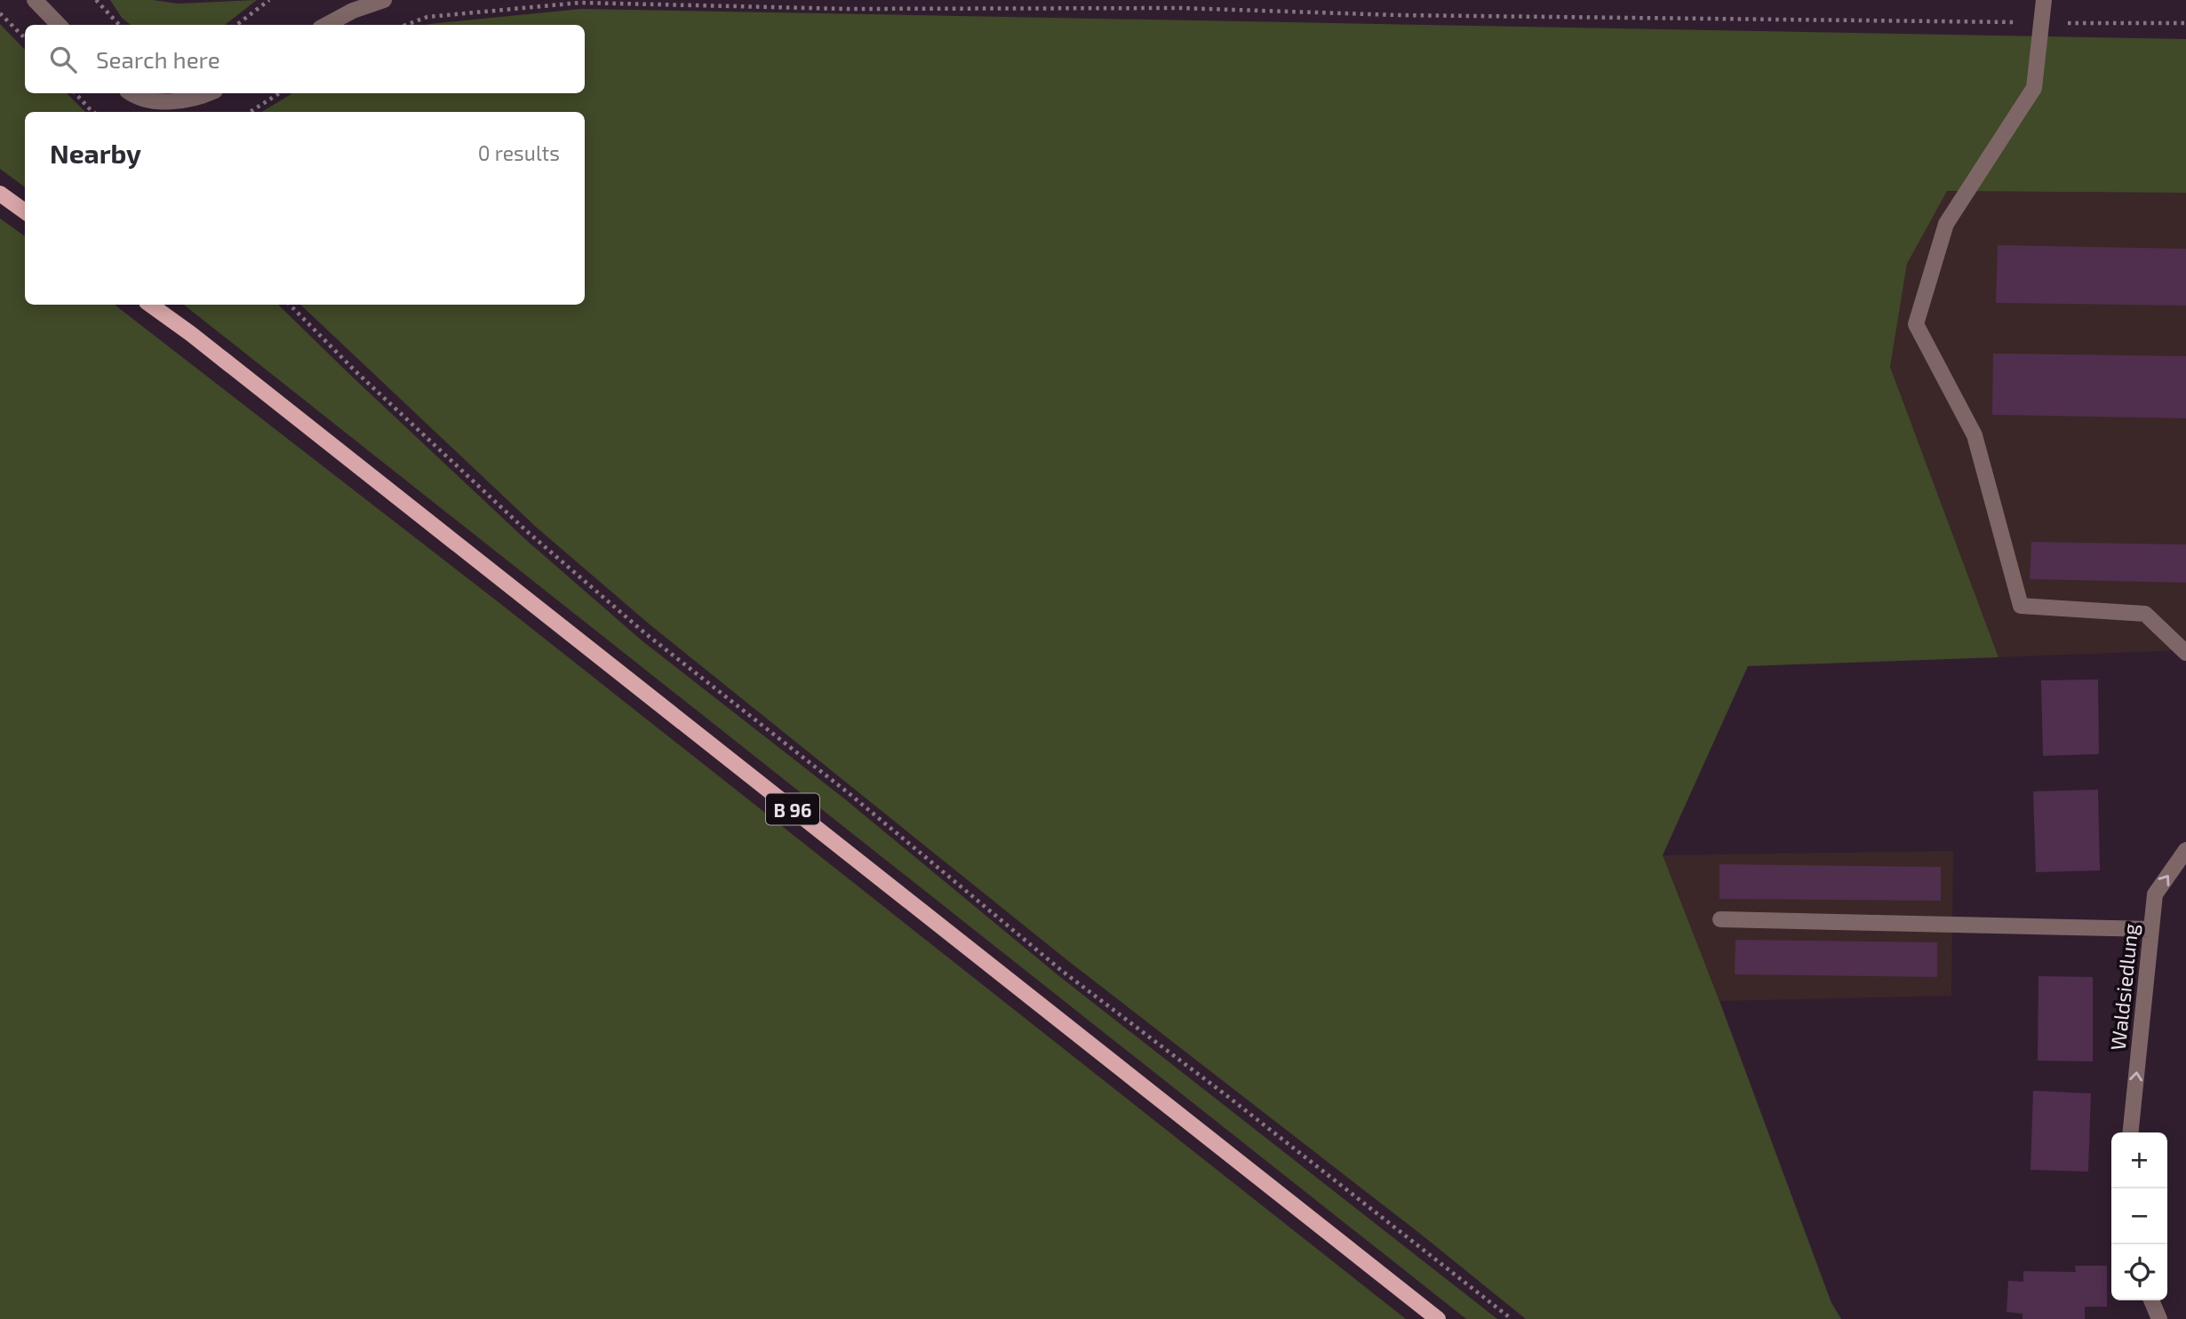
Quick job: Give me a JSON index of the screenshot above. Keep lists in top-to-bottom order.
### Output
{
  "streets": {
    "main road": ["B 96"],
    "street": ["Waldsiedlung"]
  },
  "one_way": ["Waldsiedlung"],
  "page": {
    "search": "Search here",
    "heading": ["Nearby", "0 results"],
    "map_buttons": ["+", "−"]
  }
}
